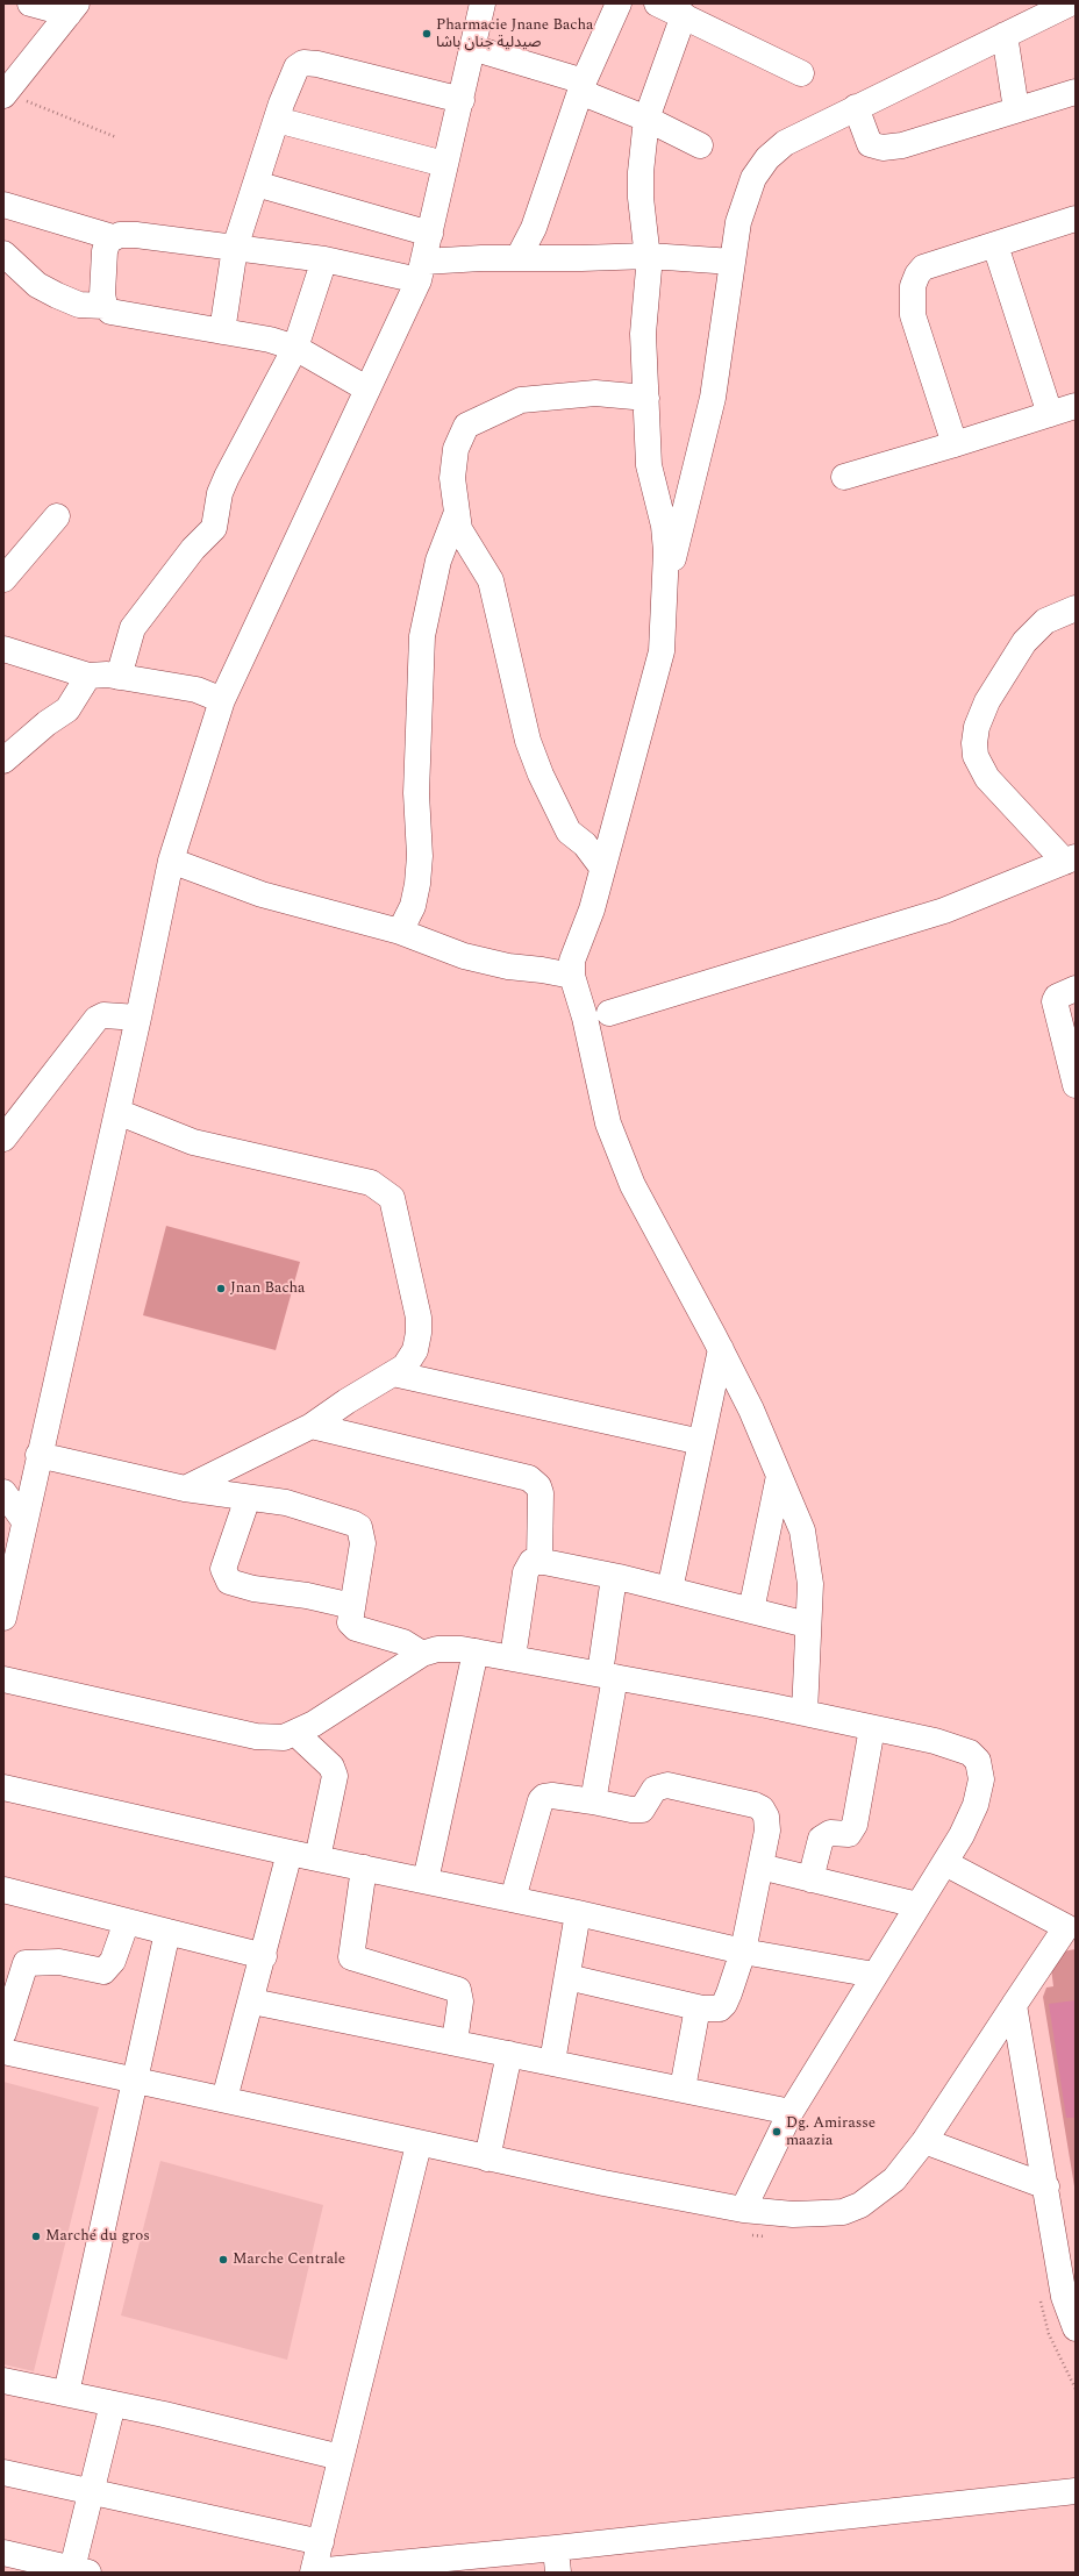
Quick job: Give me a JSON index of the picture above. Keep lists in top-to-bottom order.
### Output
{
  "places": [
    "Pharmacie Jnane Bacha صيدلية جنان باشا",
    "Jnan Bacha",
    "Dg. Amirasse maazia",
    "Marché du gros",
    "Marche Centrale"
  ]
}
